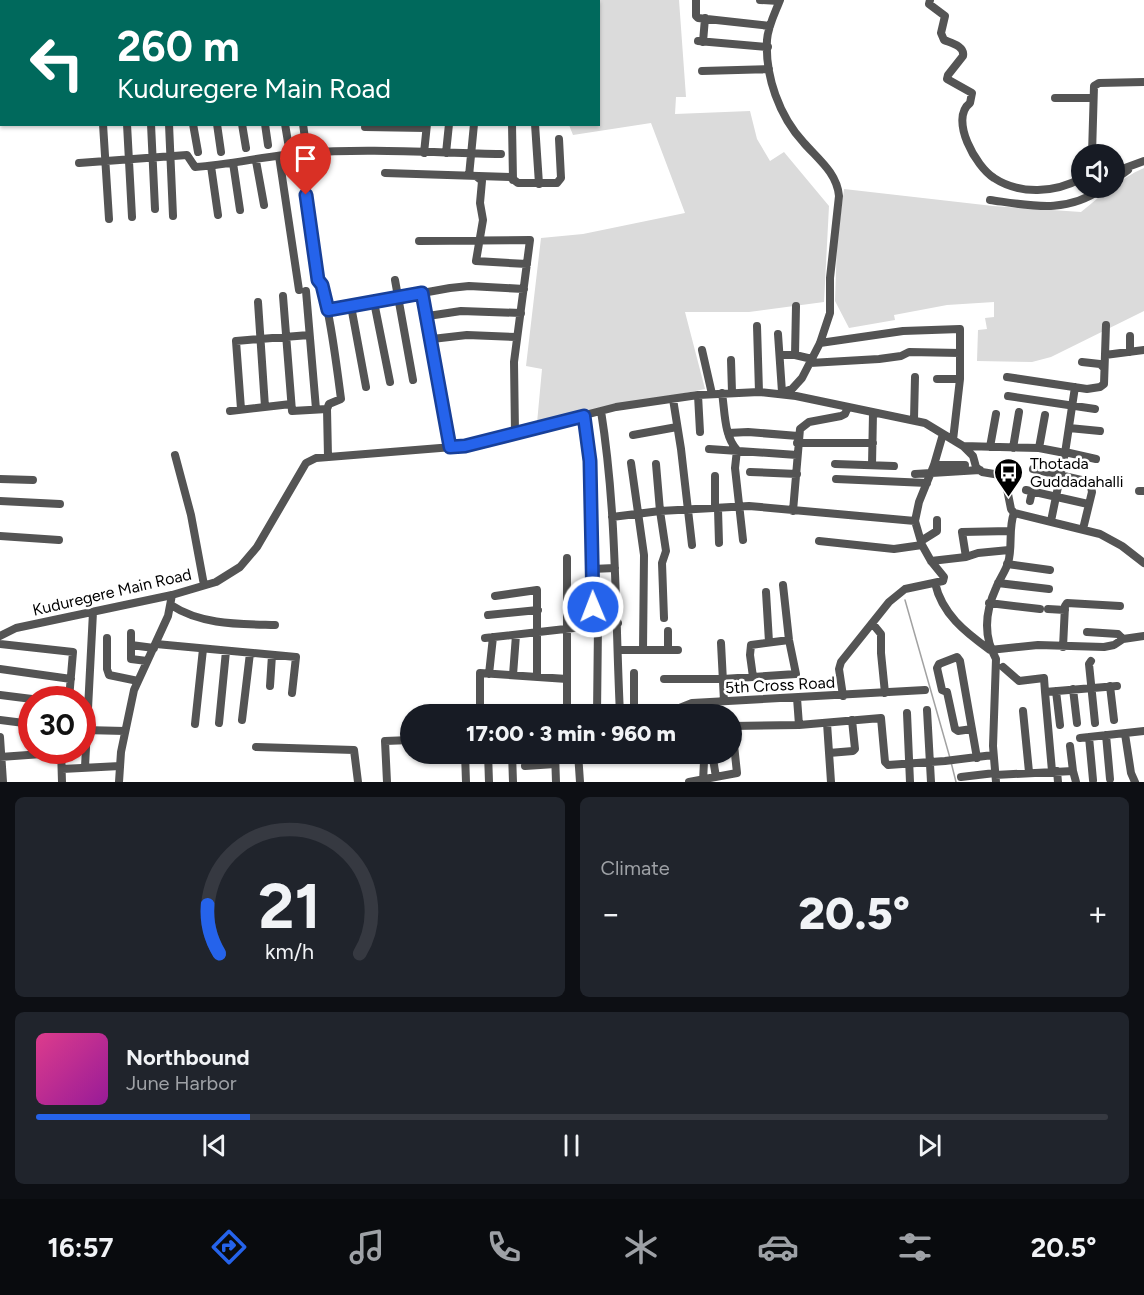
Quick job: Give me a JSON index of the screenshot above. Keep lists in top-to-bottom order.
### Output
{
  "streets": {
    "street": ["Kuduregere Main Road", "5th Cross Road"]
  },
  "places": {
    "bus stop": ["Thotada Guddadahalli"]
  },
  "page": {
    "turn": ["260 m", "Kuduregere Main Road"],
    "limit": "30",
    "trip": "17:00 · 3 min · 960 m",
    "tile": "Climate",
    "heat": ["−", "20.5°", "+"],
    "song": ["Northbound", "June Harbor"],
    "tabs": ["16:57", "20.5°"],
    "gauge": ["21", "km/h"]
  }
}
